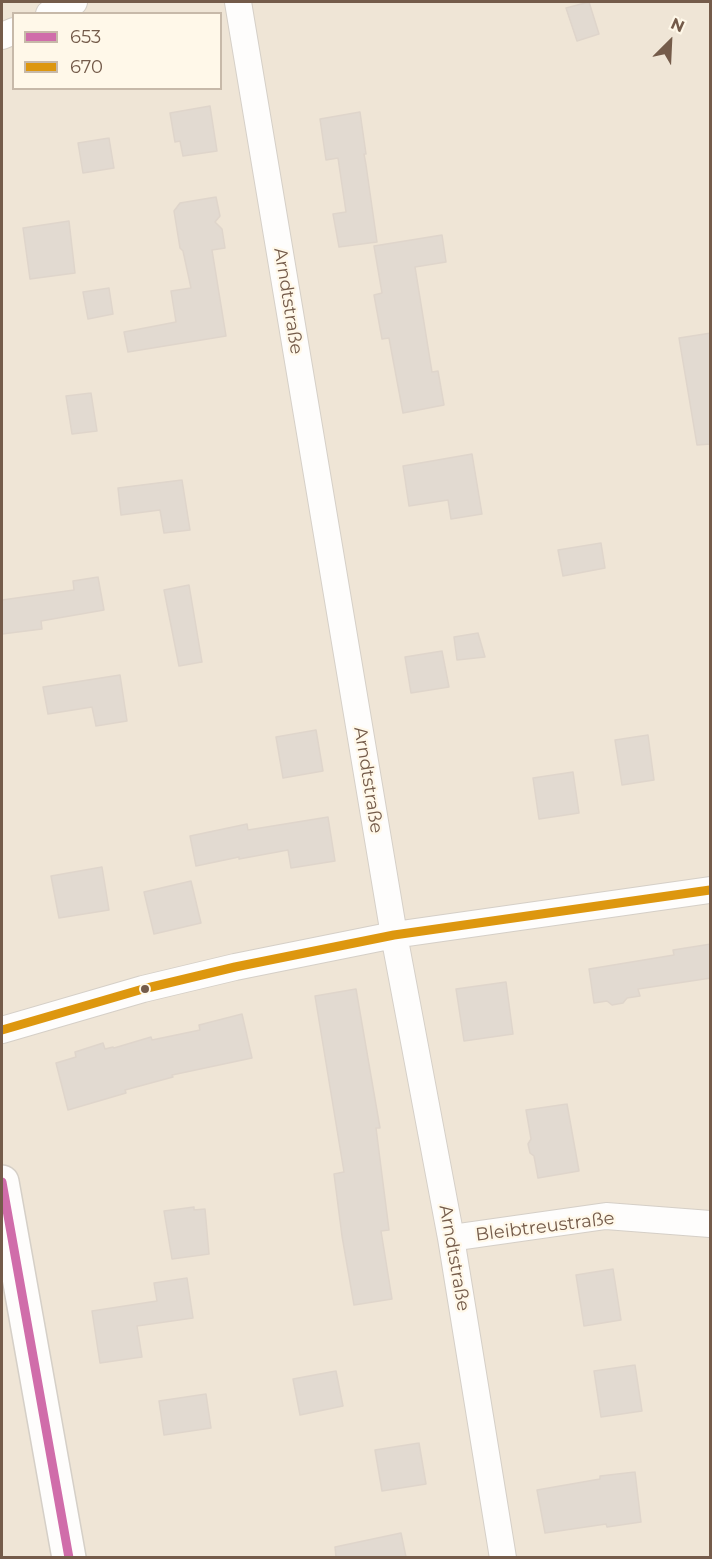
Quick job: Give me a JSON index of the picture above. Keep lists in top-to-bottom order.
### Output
{
  "streets": {
    "street": ["Arndtstraße", "Bleibtreustraße"]
  },
  "crossings": [
    ["Arndtstraße", "Bleibtreustraße"]
  ],
  "lines": ["transit line 670", "transit line 653"],
  "legend": ["653", "670"],
  "north": "top right"
}
